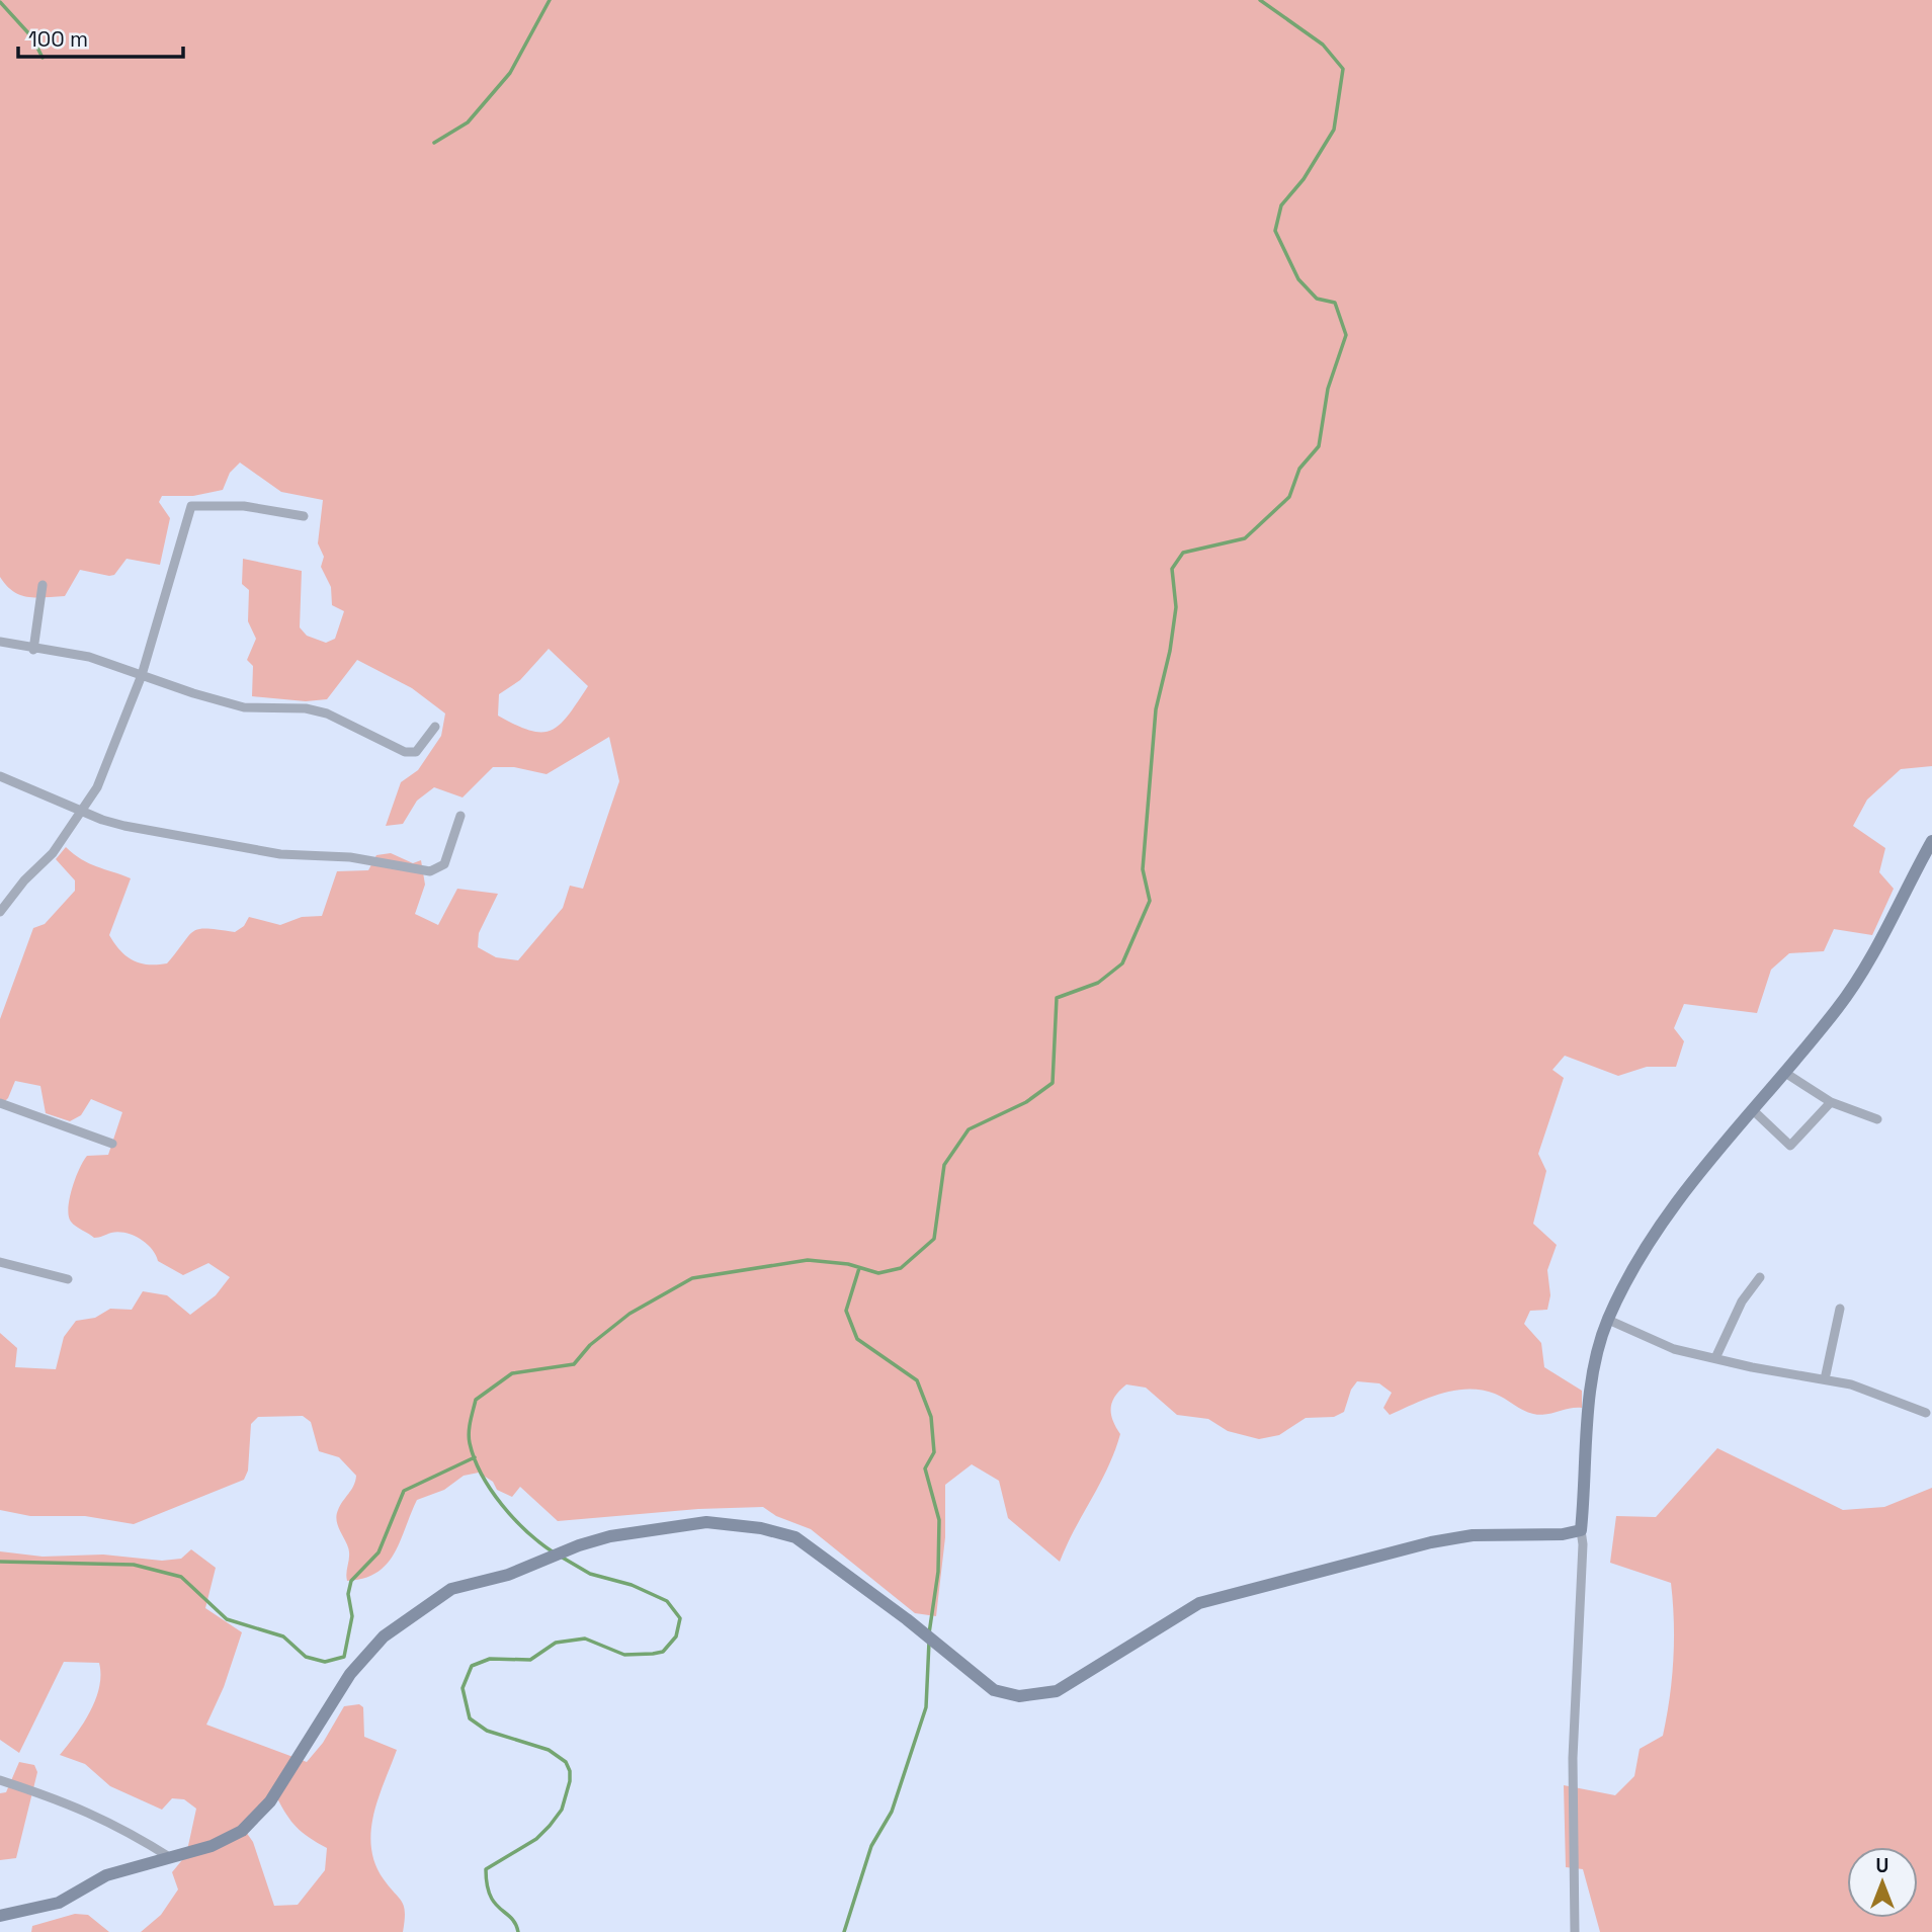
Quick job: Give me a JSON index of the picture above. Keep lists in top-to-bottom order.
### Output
{
  "scale_bar": "100 m",
  "north": "top"
}
